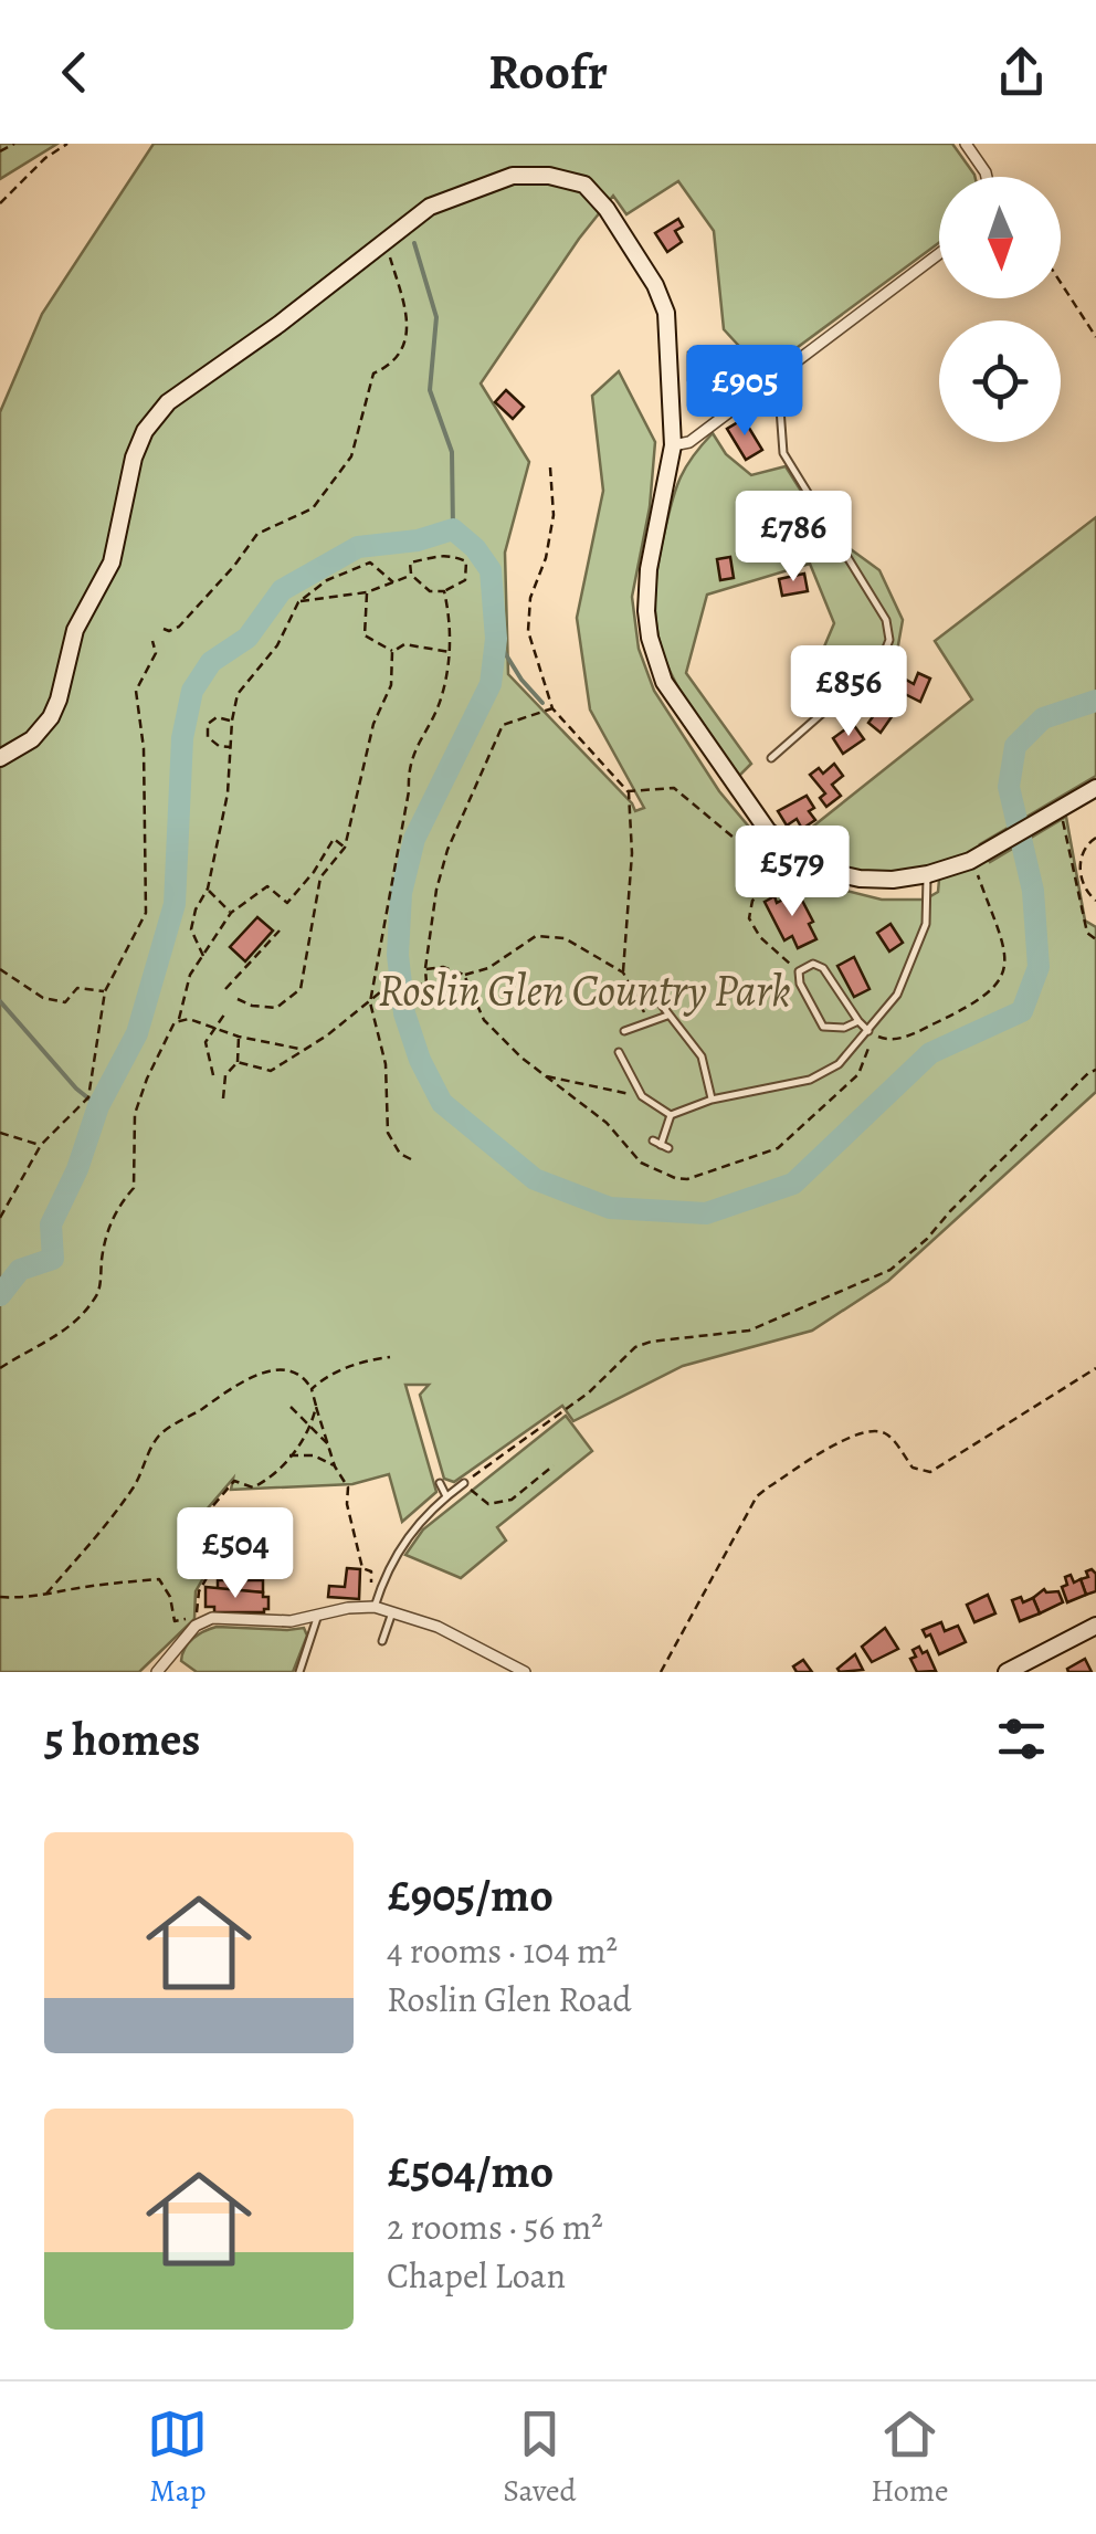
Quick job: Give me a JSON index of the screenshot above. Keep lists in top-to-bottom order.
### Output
{
  "parks": ["Roslin Glen Country Park"],
  "north": "bottom",
  "page": {
    "header": "Roofr",
    "price": [
      "£905",
      "£786",
      "£856",
      "£579",
      "£504"
    ],
    "heading": "5 homes",
    "list": [
      {
        "name": "£905/mo",
        "note": "4 rooms · 104 m² · Roslin Glen Road"
      },
      {
        "name": "£504/mo",
        "note": "2 rooms · 56 m² · Chapel Loan"
      }
    ],
    "tabs": ["Map", "Saved", "Home"]
  }
}
